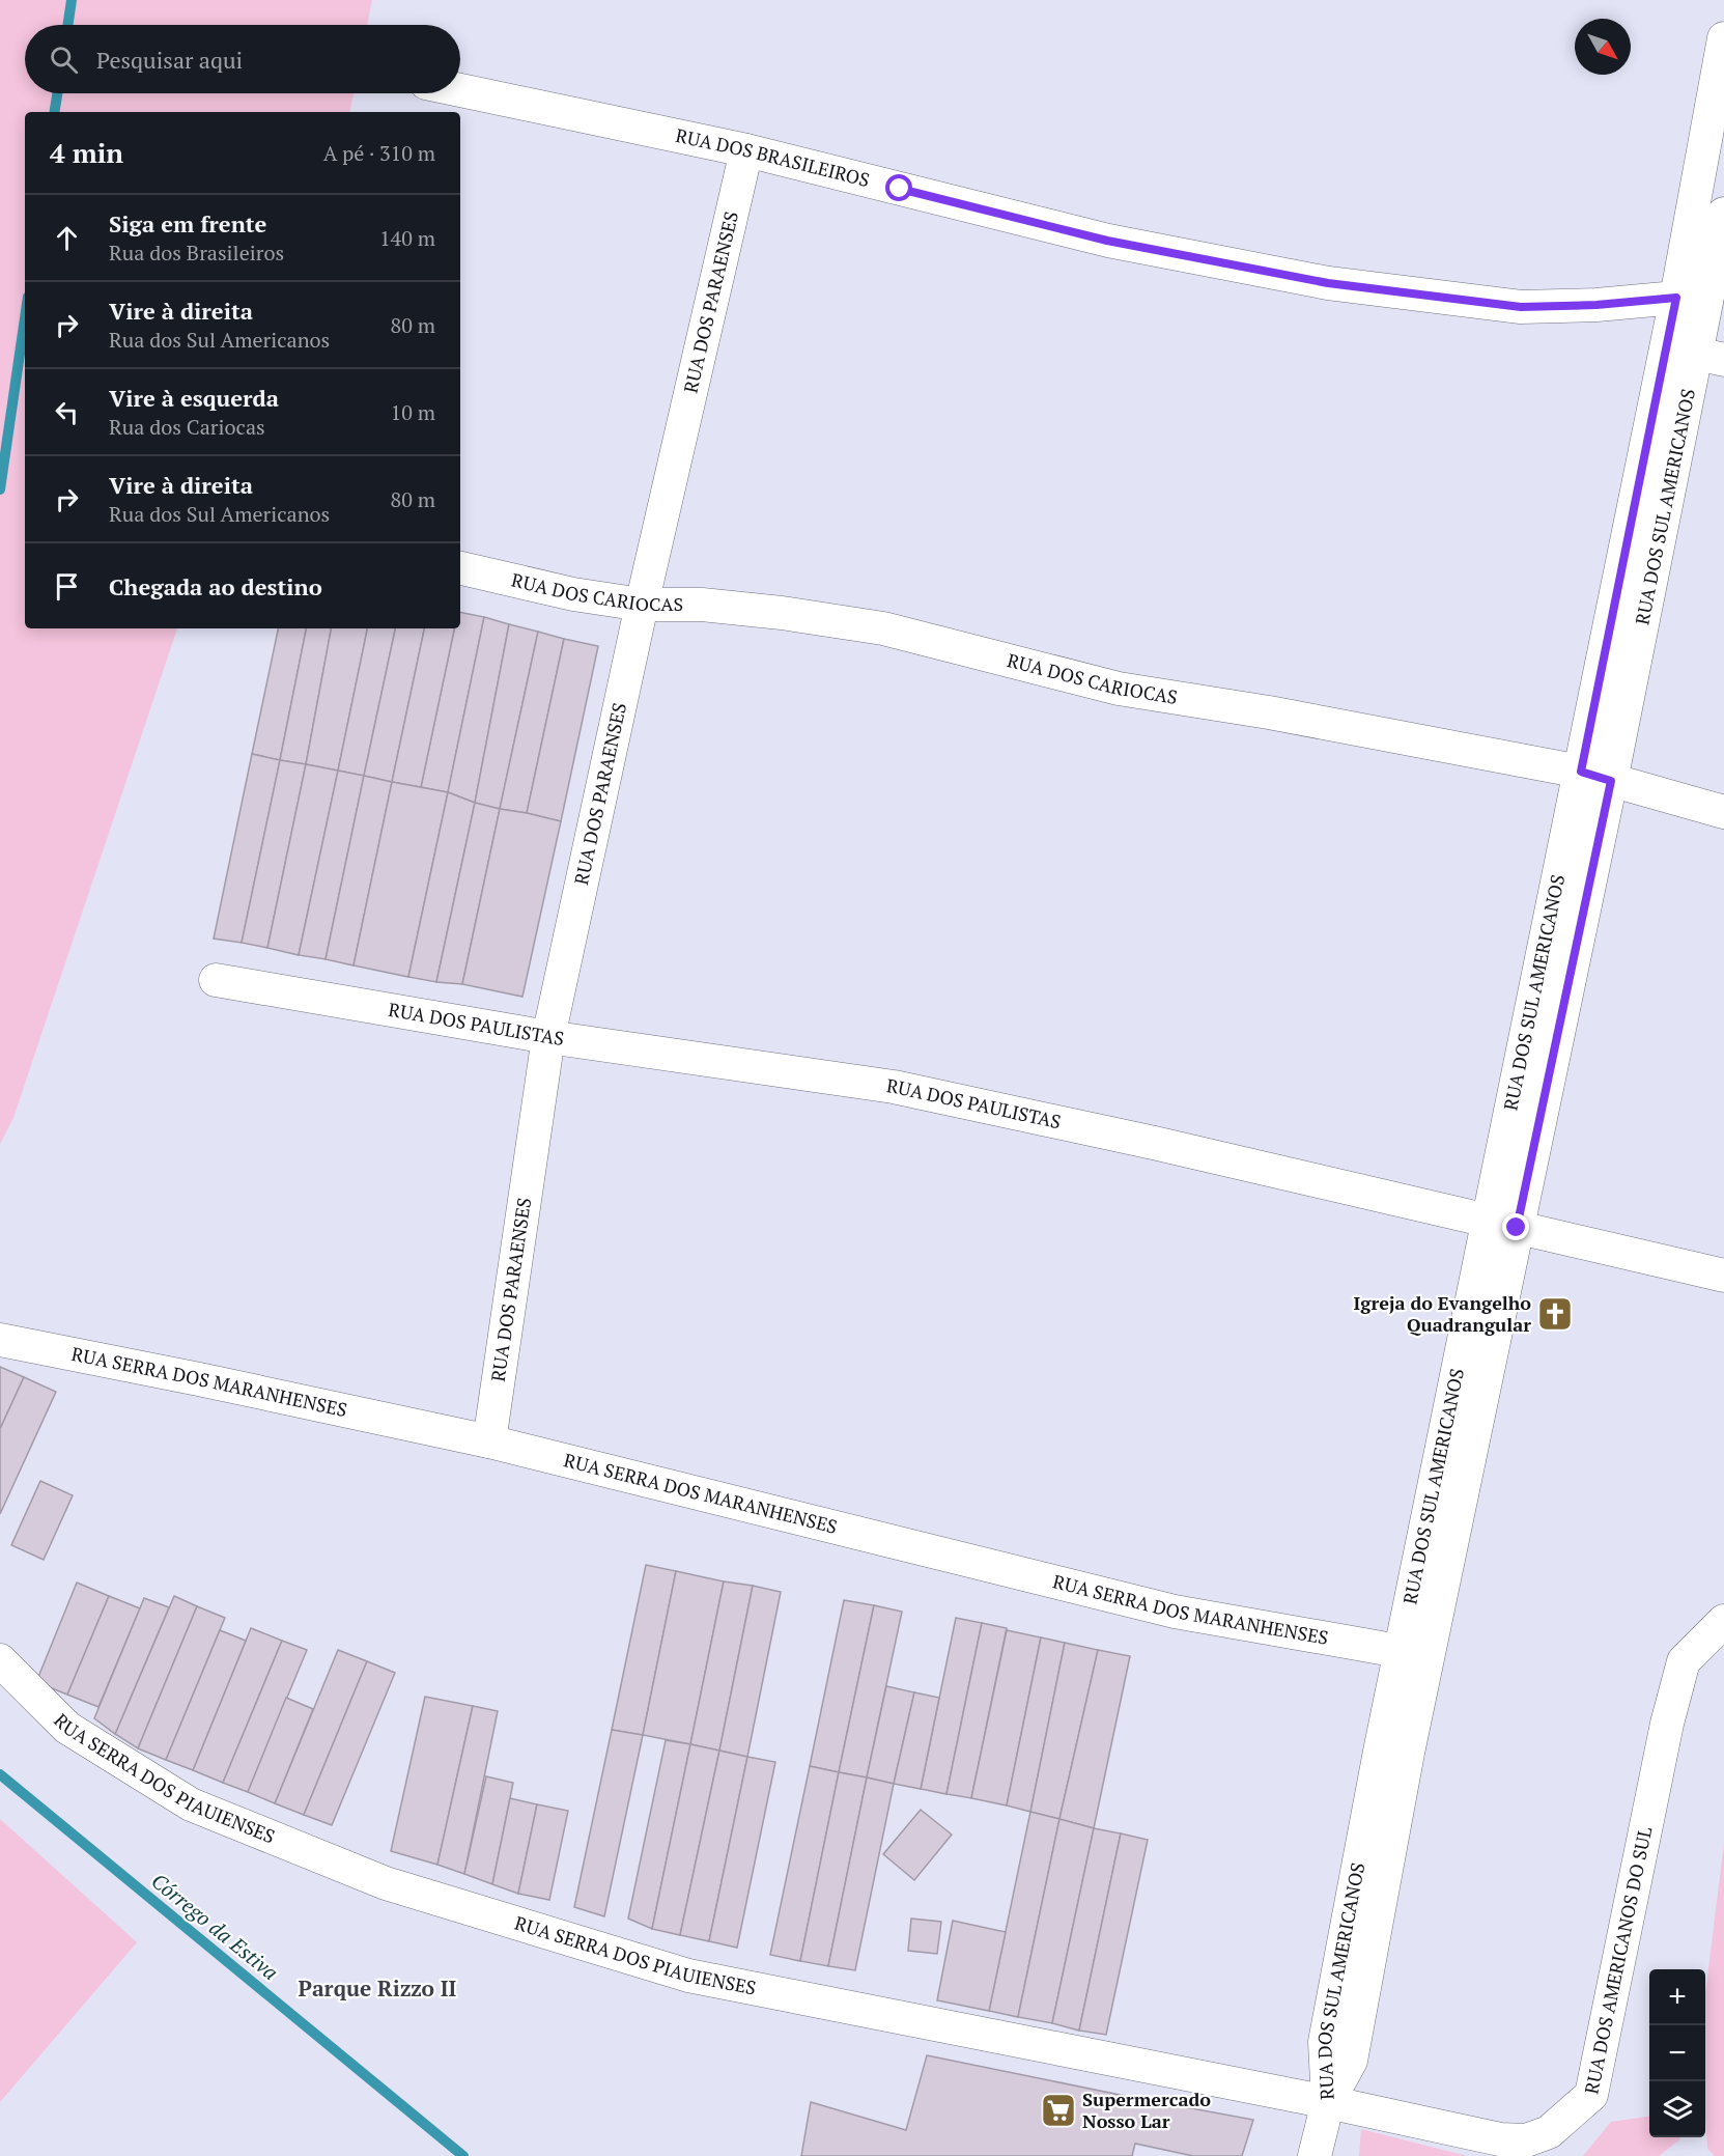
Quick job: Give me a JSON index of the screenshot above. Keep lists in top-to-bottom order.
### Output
{
  "streets": {
    "street": [
      "RUA DOS BRASILEIROS",
      "RUA DOS PARAENSES",
      "RUA DOS SUL AMERICANOS",
      "RUA DOS CARIOCAS",
      "RUA DOS PAULISTAS",
      "RUA SERRA DOS MARANHENSES",
      "RUA SERRA DOS PIAUIENSES",
      "RUA DOS AMERICANOS DO SUL"
    ]
  },
  "crossings": [
    ["RUA DOS BRASILEIROS", "RUA DOS PARAENSES"],
    ["RUA DOS BRASILEIROS", "RUA DOS SUL AMERICANOS"],
    ["RUA DOS PARAENSES", "RUA DOS CARIOCAS"],
    ["RUA DOS PARAENSES", "RUA DOS PAULISTAS"],
    ["RUA DOS PARAENSES", "RUA SERRA DOS MARANHENSES"],
    ["RUA DOS SUL AMERICANOS", "RUA DOS CARIOCAS"],
    ["RUA DOS SUL AMERICANOS", "RUA DOS PAULISTAS"],
    ["RUA DOS SUL AMERICANOS", "RUA SERRA DOS MARANHENSES"],
    ["RUA DOS SUL AMERICANOS", "RUA SERRA DOS PIAUIENSES"],
    ["RUA DOS SUL AMERICANOS", "RUA DOS AMERICANOS DO SUL"],
    ["RUA SERRA DOS PIAUIENSES", "RUA DOS AMERICANOS DO SUL"]
  ],
  "districts": ["Parque Rizzo II"],
  "water": ["Córrego da Estiva"],
  "places": {
    "church": ["Igreja do Evangelho Quadrangular"],
    "supermarket": ["Supermercado Nosso Lar"]
  },
  "north": "bottom right",
  "page": {
    "search": "Pesquisar aqui",
    "heading": ["4 min", "A pé · 310 m"],
    "list": [
      ["Siga em frente", "Rua dos Brasileiros", "140 m"],
      ["Vire à direita", "Rua dos Sul Americanos", "80 m"],
      ["Vire à esquerda", "Rua dos Cariocas", "10 m"],
      ["Vire à direita", "Rua dos Sul Americanos", "80 m"],
      "Chegada ao destino"
    ],
    "map_buttons": ["+", "−"]
  }
}
